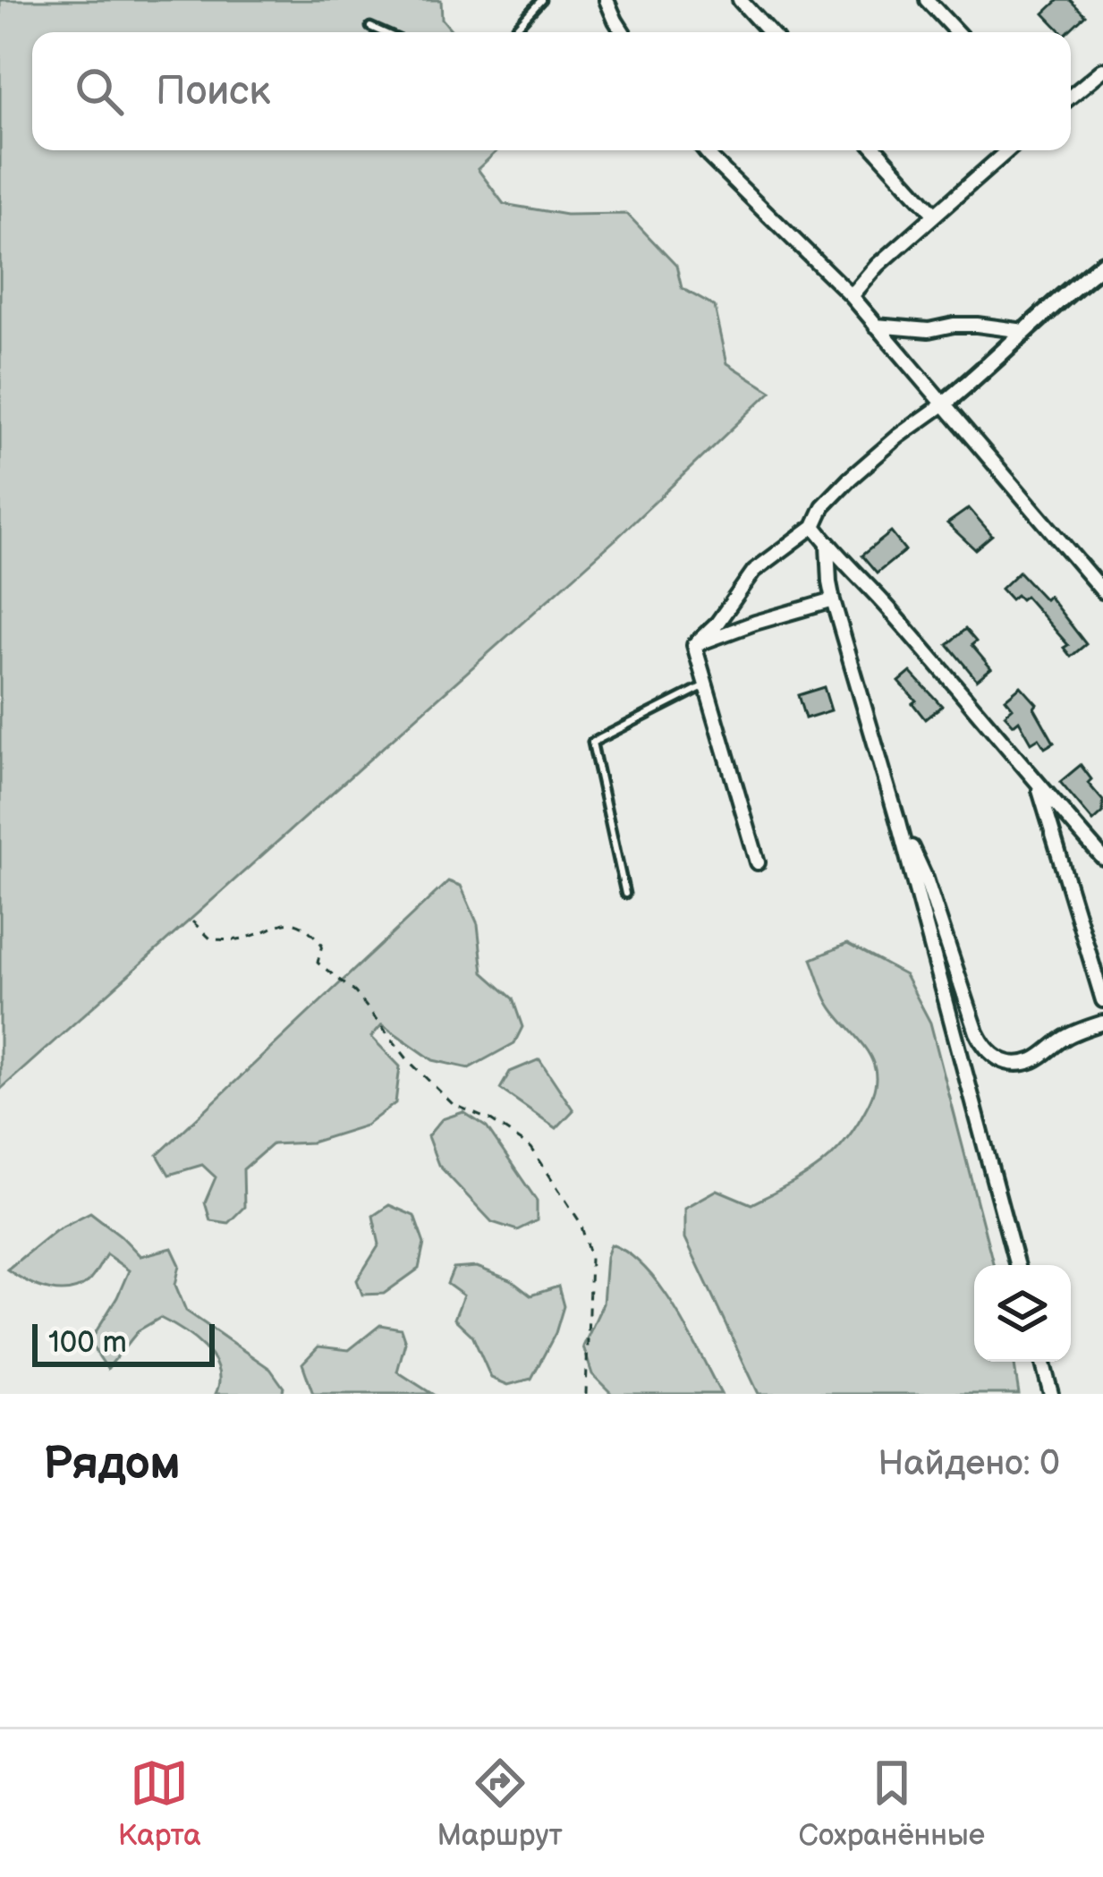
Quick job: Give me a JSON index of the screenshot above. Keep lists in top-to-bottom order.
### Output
{
  "scale_bar": "100 m",
  "page": {
    "search": "Поиск",
    "scale": "100 m",
    "heading": ["Рядом", "Найдено: 0"],
    "nav": ["Карта", "Маршрут", "Сохранённые"]
  }
}
